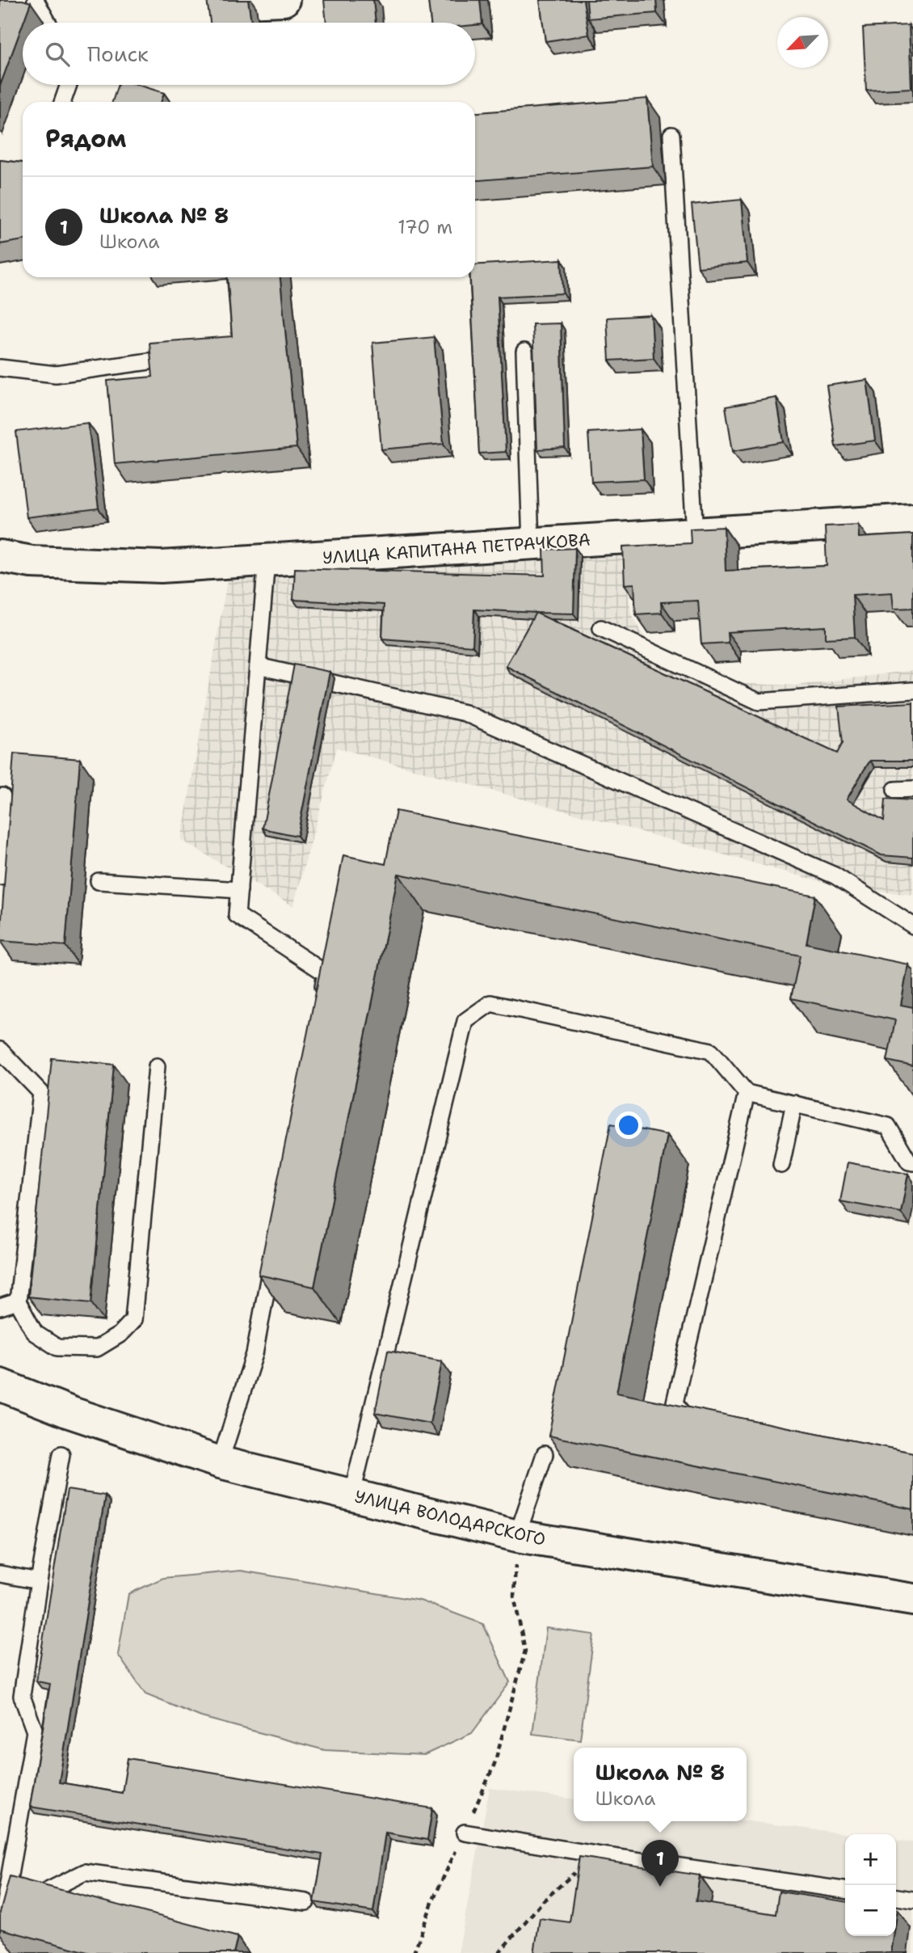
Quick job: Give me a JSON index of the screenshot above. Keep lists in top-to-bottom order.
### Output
{
  "streets": {
    "street": ["УЛИЦА КАПИТАНА ПЕТРАЧКОВА", "УЛИЦА ВОЛОДАРСКОГО"]
  },
  "north": "bottom left",
  "page": {
    "search": "Поиск",
    "heading": "Рядом",
    "list": [
      {
        "mark": "1",
        "name": "Школа № 8",
        "note": "Школа",
        "value": "170 m"
      }
    ],
    "popup": ["Школа № 8", "Школа"],
    "map_buttons": ["+", "−"],
    "pins": "1"
  }
}
